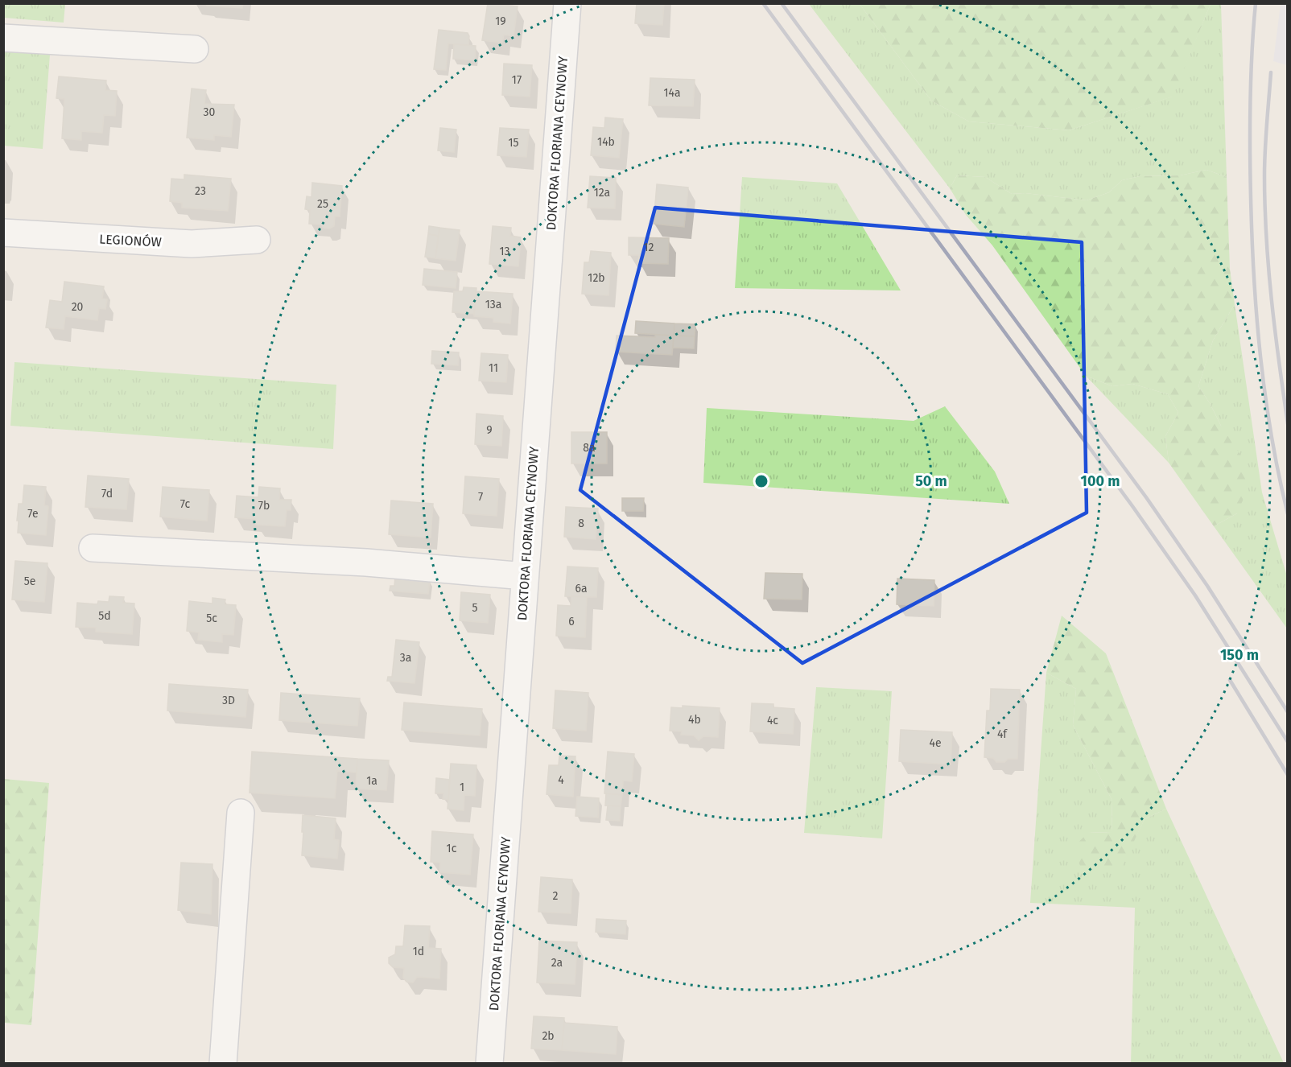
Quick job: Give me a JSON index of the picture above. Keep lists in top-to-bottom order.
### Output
{
  "streets": {
    "street": ["DOKTORA FLORIANA CEYNOWY", "LEGIONÓW"]
  },
  "house_numbers": [
    "19",
    "17",
    "14a",
    "30",
    "14b",
    "15",
    "23",
    "12a",
    "25",
    "12",
    "13",
    "12b",
    "13a",
    "20",
    "11",
    "9",
    "8a",
    "7d",
    "7",
    "7c",
    "7b",
    "7e",
    "8",
    "5e",
    "6a",
    "5",
    "5d",
    "5c",
    "6",
    "3a",
    "3D",
    "4b",
    "4c",
    "4f",
    "4e",
    "4",
    "1a",
    "1",
    "1c",
    "2",
    "1d",
    "2a",
    "2b"
  ],
  "rings": ["50 m", "100 m", "150 m"]
}
